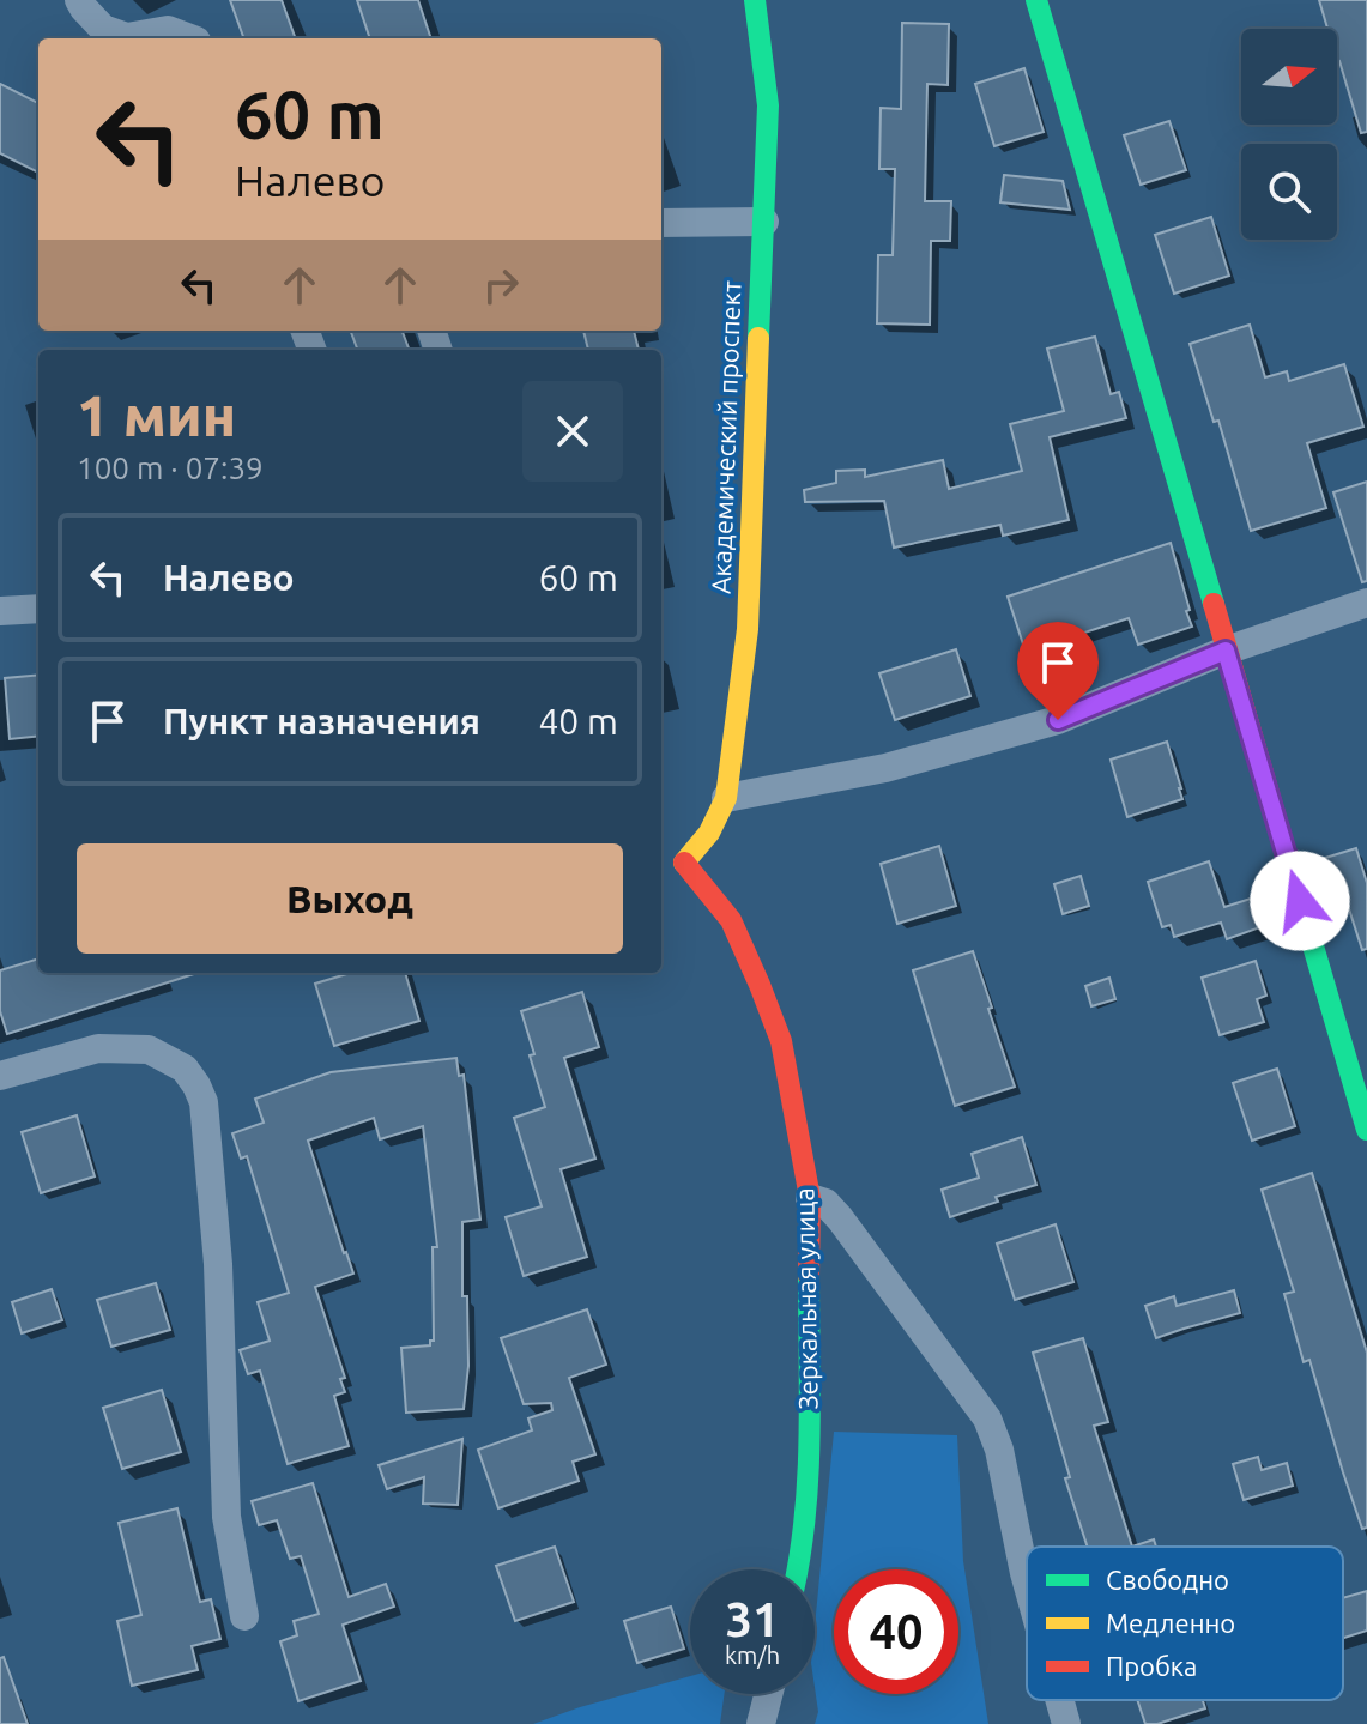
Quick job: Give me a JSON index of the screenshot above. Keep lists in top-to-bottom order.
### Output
{
  "streets": {
    "street": ["Академический проспект", "Зеркальная улица"]
  },
  "crossings": [
    ["Академический проспект", "Зеркальная улица"]
  ],
  "legend": ["Свободно", "Медленно", "Пробка"],
  "north": "right",
  "page": {
    "turn": ["60 m", "Налево"],
    "heading": ["1 мин", "100 m · 07:39"],
    "list": [
      {
        "name": "Налево",
        "value": "60 m"
      },
      {
        "name": "Пункт назначения",
        "value": "40 m"
      }
    ],
    "buttons": "Выход",
    "speed": "31 km/h",
    "limit": "40"
  }
}
